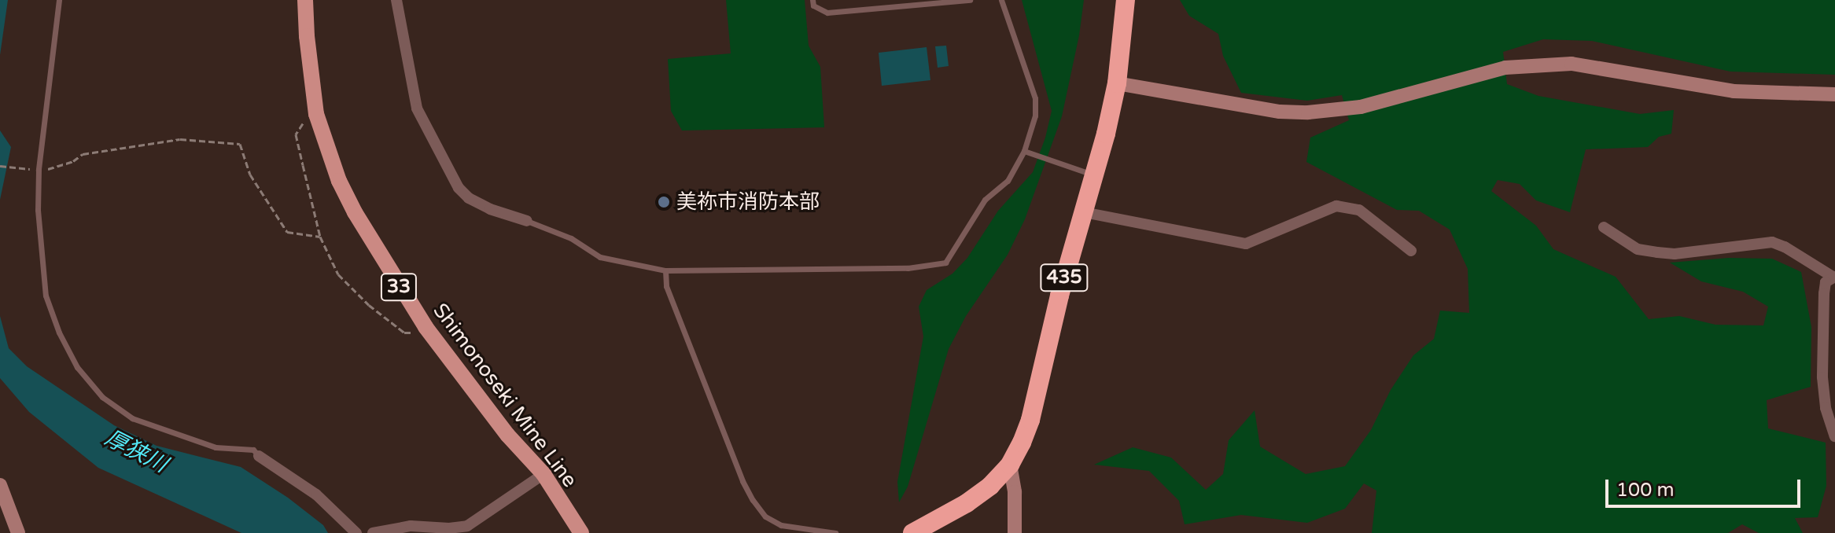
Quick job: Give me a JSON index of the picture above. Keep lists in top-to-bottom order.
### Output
{
  "streets": {
    "highway": ["435"],
    "main road": ["33", "Shimonoseki Mine Line"]
  },
  "water": ["厚狭川"],
  "places": ["美祢市消防本部"],
  "scale_bar": "100 m"
}
